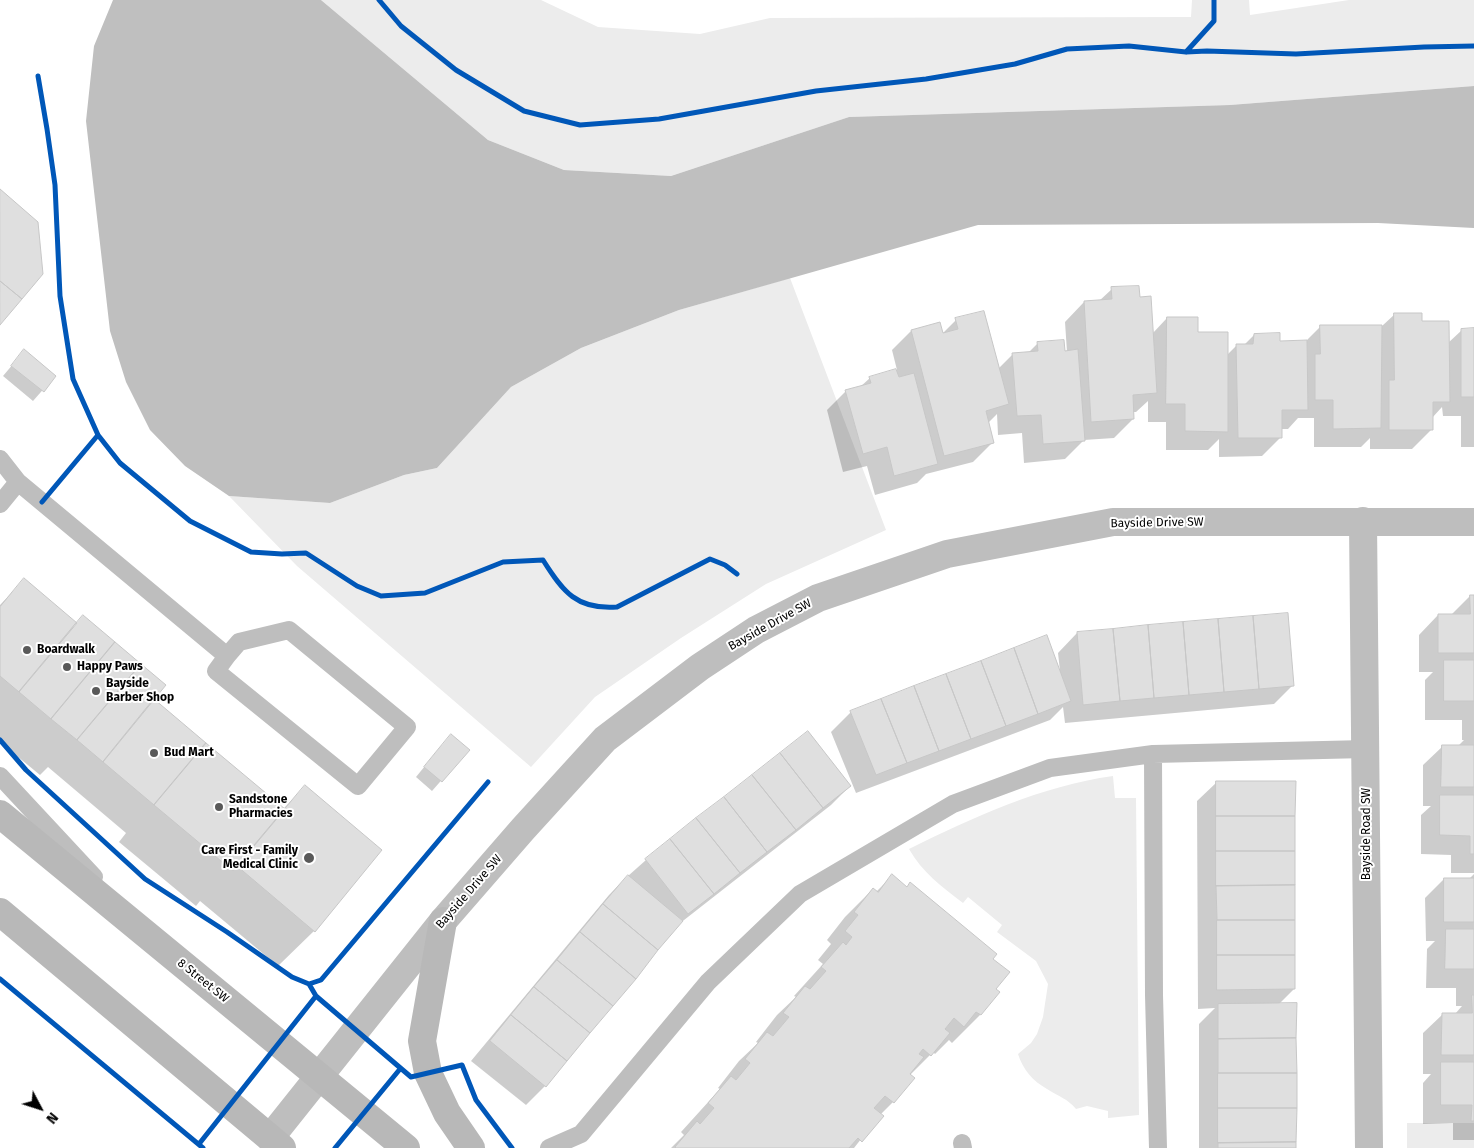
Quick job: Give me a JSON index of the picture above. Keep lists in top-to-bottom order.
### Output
{
  "streets": {
    "main road": ["8 Street SW"],
    "street": ["Bayside Drive SW", "Bayside Road SW"]
  },
  "crossings": [
    ["Bayside Drive SW", "Bayside Road SW"],
    ["Bayside Drive SW", "8 Street SW"]
  ],
  "places": [
    "Boardwalk",
    "Happy Paws",
    "Bayside Barber Shop",
    "Bud Mart",
    "Sandstone Pharmacies",
    "Care First - Family Medical Clinic"
  ],
  "north": "bottom right"
}
